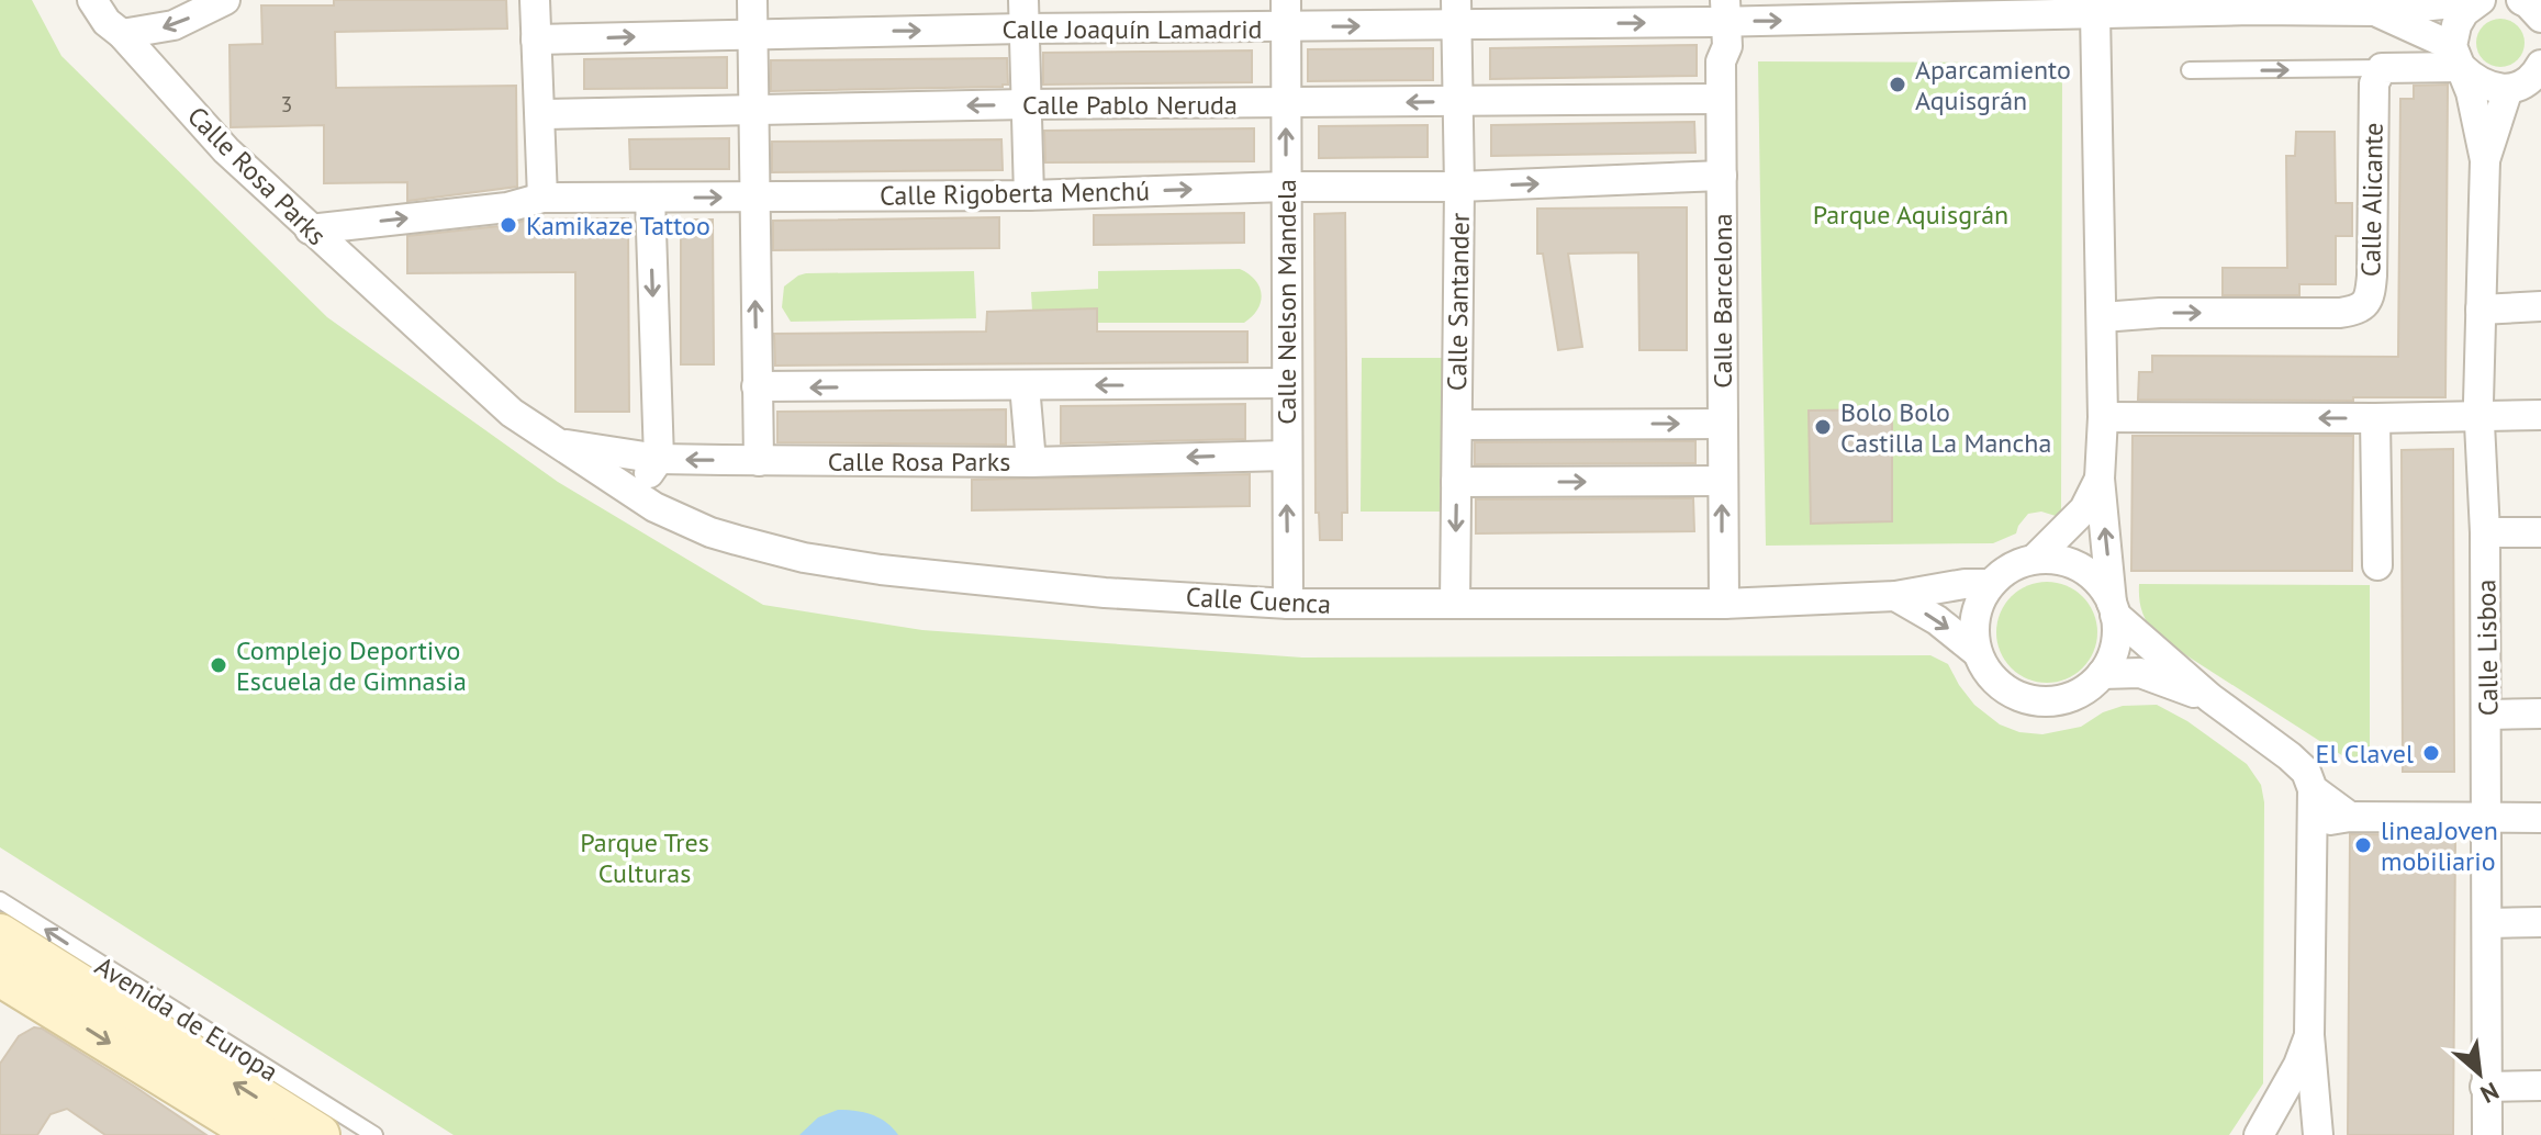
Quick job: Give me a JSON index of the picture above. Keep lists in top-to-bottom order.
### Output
{
  "streets": {
    "main road": ["Avenida de Europa"],
    "street": [
      "Calle Joaquín Lamadrid",
      "Calle Pablo Neruda",
      "Calle Rosa Parks",
      "Calle Rigoberta Menchú",
      "Calle Alicante",
      "Calle Barcelona",
      "Calle Nelson Mandela",
      "Calle Santander",
      "Calle Cuenca",
      "Calle Lisboa"
    ]
  },
  "crossings": [
    ["Calle Joaquín Lamadrid", "Calle Barcelona"],
    ["Calle Joaquín Lamadrid", "Calle Nelson Mandela"],
    ["Calle Joaquín Lamadrid", "Calle Santander"],
    ["Calle Pablo Neruda", "Calle Barcelona"],
    ["Calle Pablo Neruda", "Calle Nelson Mandela"],
    ["Calle Pablo Neruda", "Calle Santander"],
    ["Calle Rosa Parks", "Calle Rigoberta Menchú"],
    ["Calle Rosa Parks", "Calle Nelson Mandela"],
    ["Calle Rosa Parks", "Calle Cuenca"],
    ["Calle Rigoberta Menchú", "Calle Barcelona"],
    ["Calle Rigoberta Menchú", "Calle Nelson Mandela"],
    ["Calle Rigoberta Menchú", "Calle Santander"],
    ["Calle Barcelona", "Calle Cuenca"],
    ["Calle Nelson Mandela", "Calle Cuenca"],
    ["Calle Santander", "Calle Cuenca"]
  ],
  "one_way": [
    "Calle Joaquín Lamadrid",
    "Calle Pablo Neruda",
    "Calle Nelson Mandela",
    "Avenida de Europa"
  ],
  "parks": ["Parque Aquisgrán", "Parque Tres Culturas"],
  "places": [
    "Aparcamiento Aquisgrán",
    "Kamikaze Tattoo",
    "Bolo Bolo Castilla La Mancha",
    "Complejo Deportivo Escuela de Gimnasia",
    "El Clavel",
    "lineaJoven mobiliario"
  ],
  "house_numbers": ["3"],
  "north": "bottom right"
}
